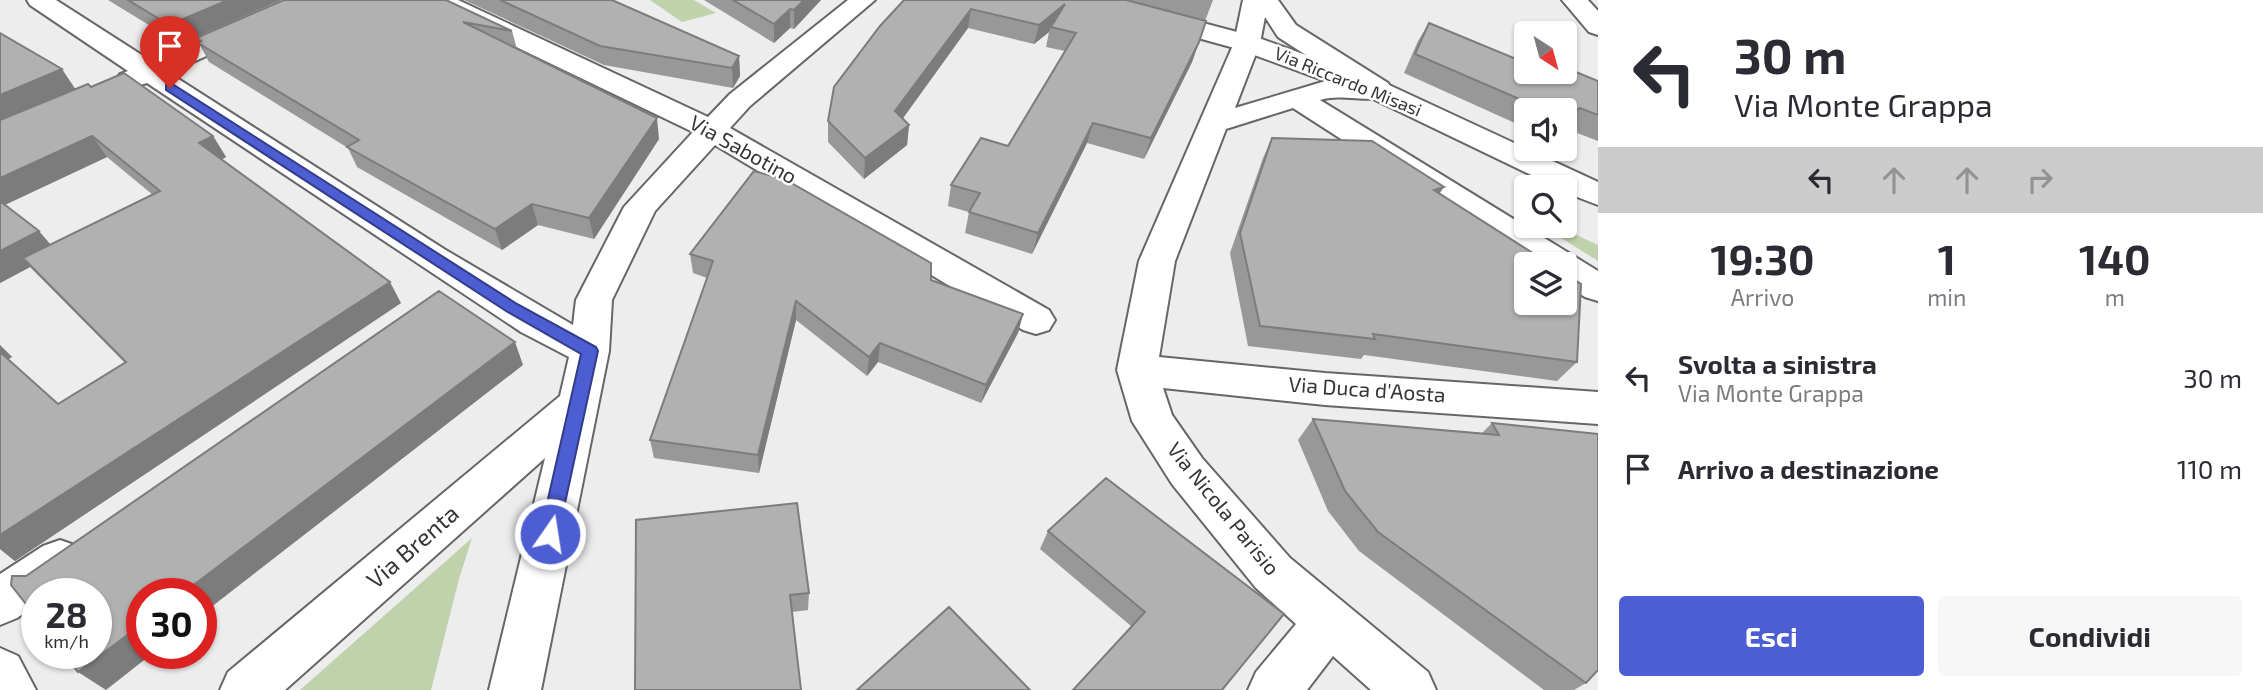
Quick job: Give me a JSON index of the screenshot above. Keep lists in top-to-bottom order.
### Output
{
  "streets": {
    "street": [
      "Via Riccardo Misasi",
      "Via Sabotino",
      "Via Duca d'Aosta",
      "Via Nicola Parisio",
      "Via Brenta"
    ]
  },
  "crossings": [
    ["Via Riccardo Misasi", "Via Nicola Parisio"],
    ["Via Duca d'Aosta", "Via Nicola Parisio"]
  ],
  "north": "bottom right",
  "page": {
    "turn": ["30 m", "Via Monte Grappa"],
    "eta": [
      "19:30",
      "Arrivo",
      "1",
      "min",
      "140",
      "m"
    ],
    "list": [
      {
        "name": "Svolta a sinistra",
        "note": "Via Monte Grappa",
        "value": "30 m"
      },
      {
        "name": "Arrivo a destinazione",
        "value": "110 m"
      }
    ],
    "speed": "28 km/h",
    "limit": "30",
    "buttons": ["Esci", "Condividi"]
  }
}
